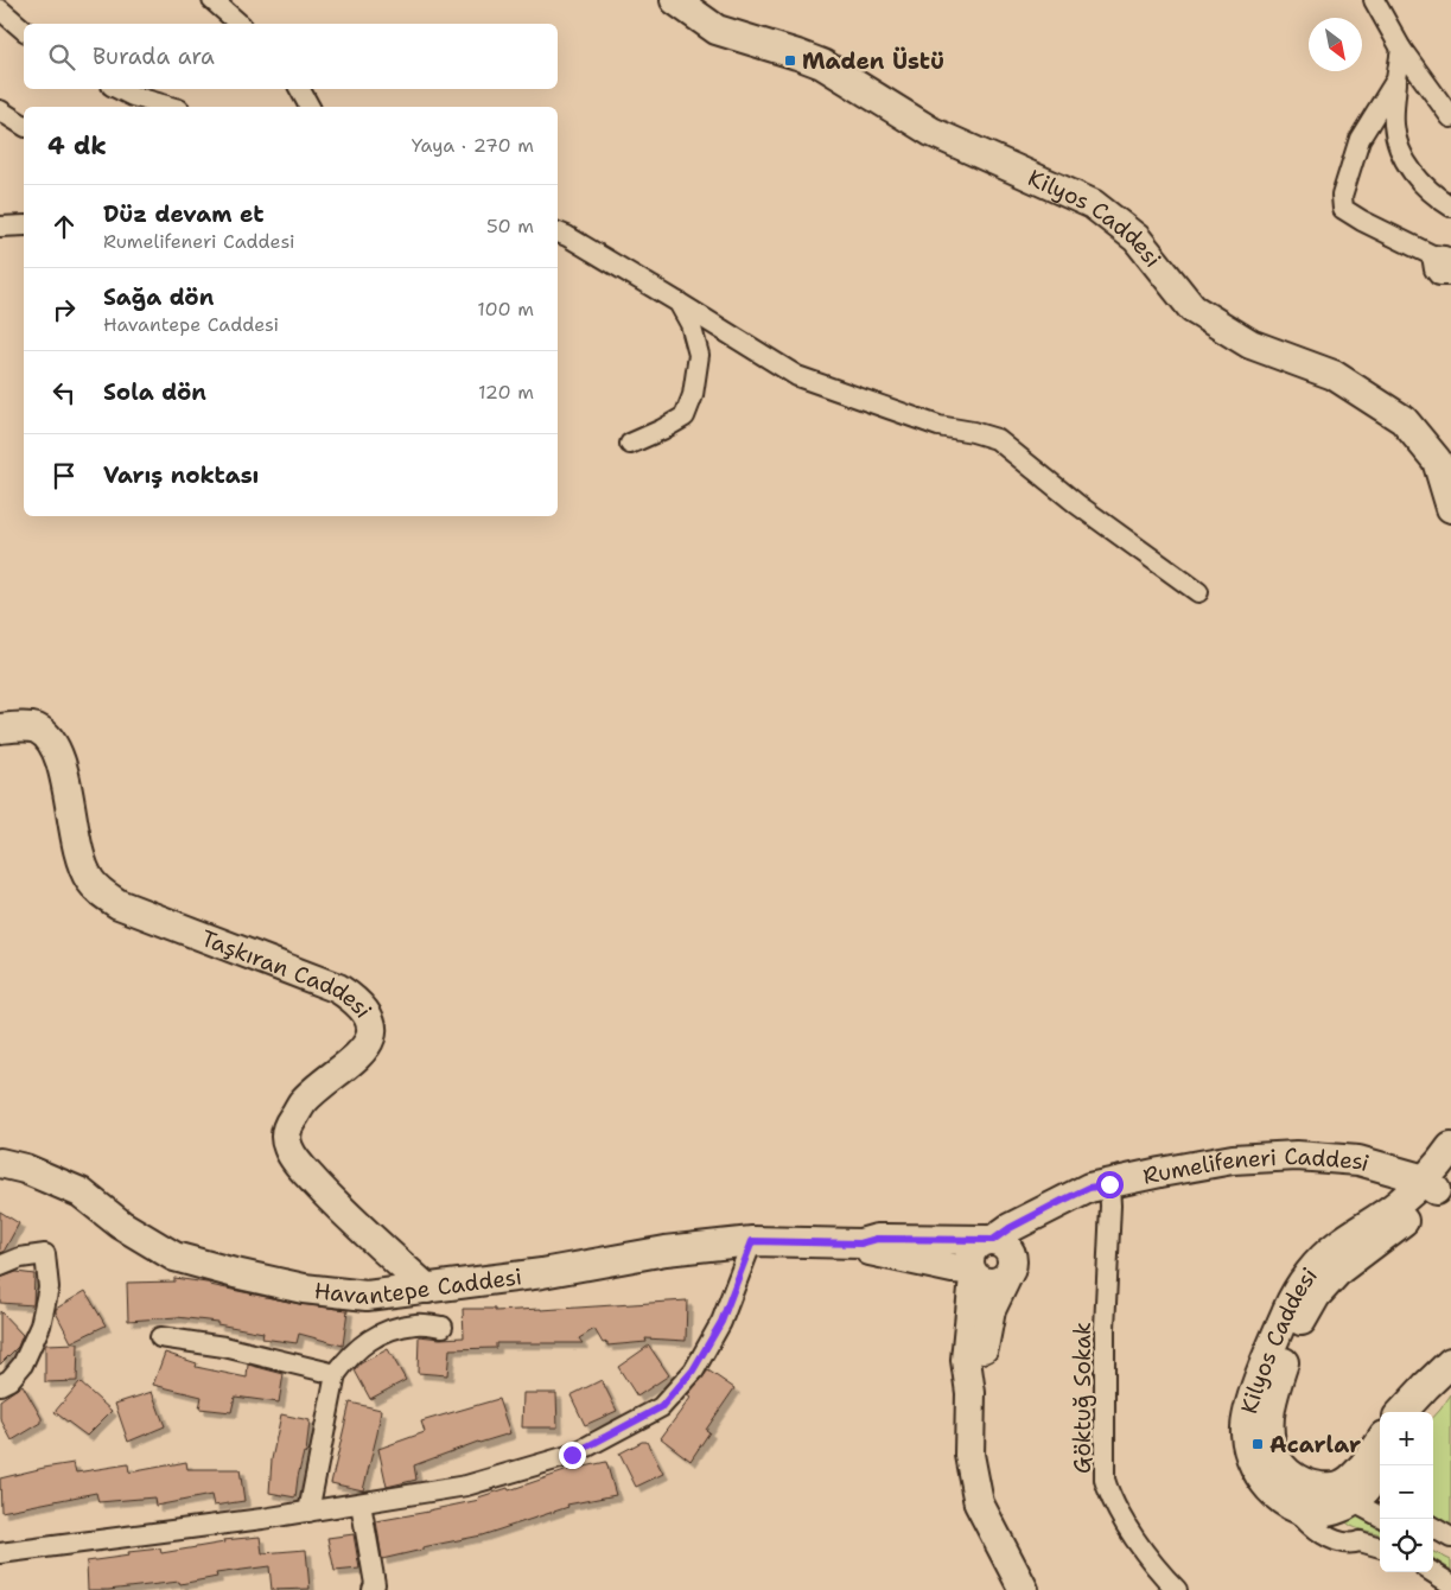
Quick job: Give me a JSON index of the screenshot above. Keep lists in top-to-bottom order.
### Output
{
  "streets": {
    "street": [
      "Kilyos Caddesi",
      "Taşkıran Caddesi",
      "Rumelifeneri Caddesi",
      "Havantepe Caddesi",
      "Göktuğ Sokak"
    ]
  },
  "crossings": [
    ["Kilyos Caddesi", "Rumelifeneri Caddesi"],
    ["Taşkıran Caddesi", "Havantepe Caddesi"],
    ["Rumelifeneri Caddesi", "Havantepe Caddesi"],
    ["Rumelifeneri Caddesi", "Göktuğ Sokak"]
  ],
  "places": {
    "transit": ["Maden Üstü", "Acarlar"]
  },
  "north": "bottom right",
  "page": {
    "search": "Burada ara",
    "heading": ["4 dk", "Yaya · 270 m"],
    "list": [
      ["Düz devam et", "Rumelifeneri Caddesi", "50 m"],
      ["Sağa dön", "Havantepe Caddesi", "100 m"],
      ["Sola dön", "120 m"],
      "Varış noktası"
    ],
    "map_buttons": ["+", "−"]
  }
}
